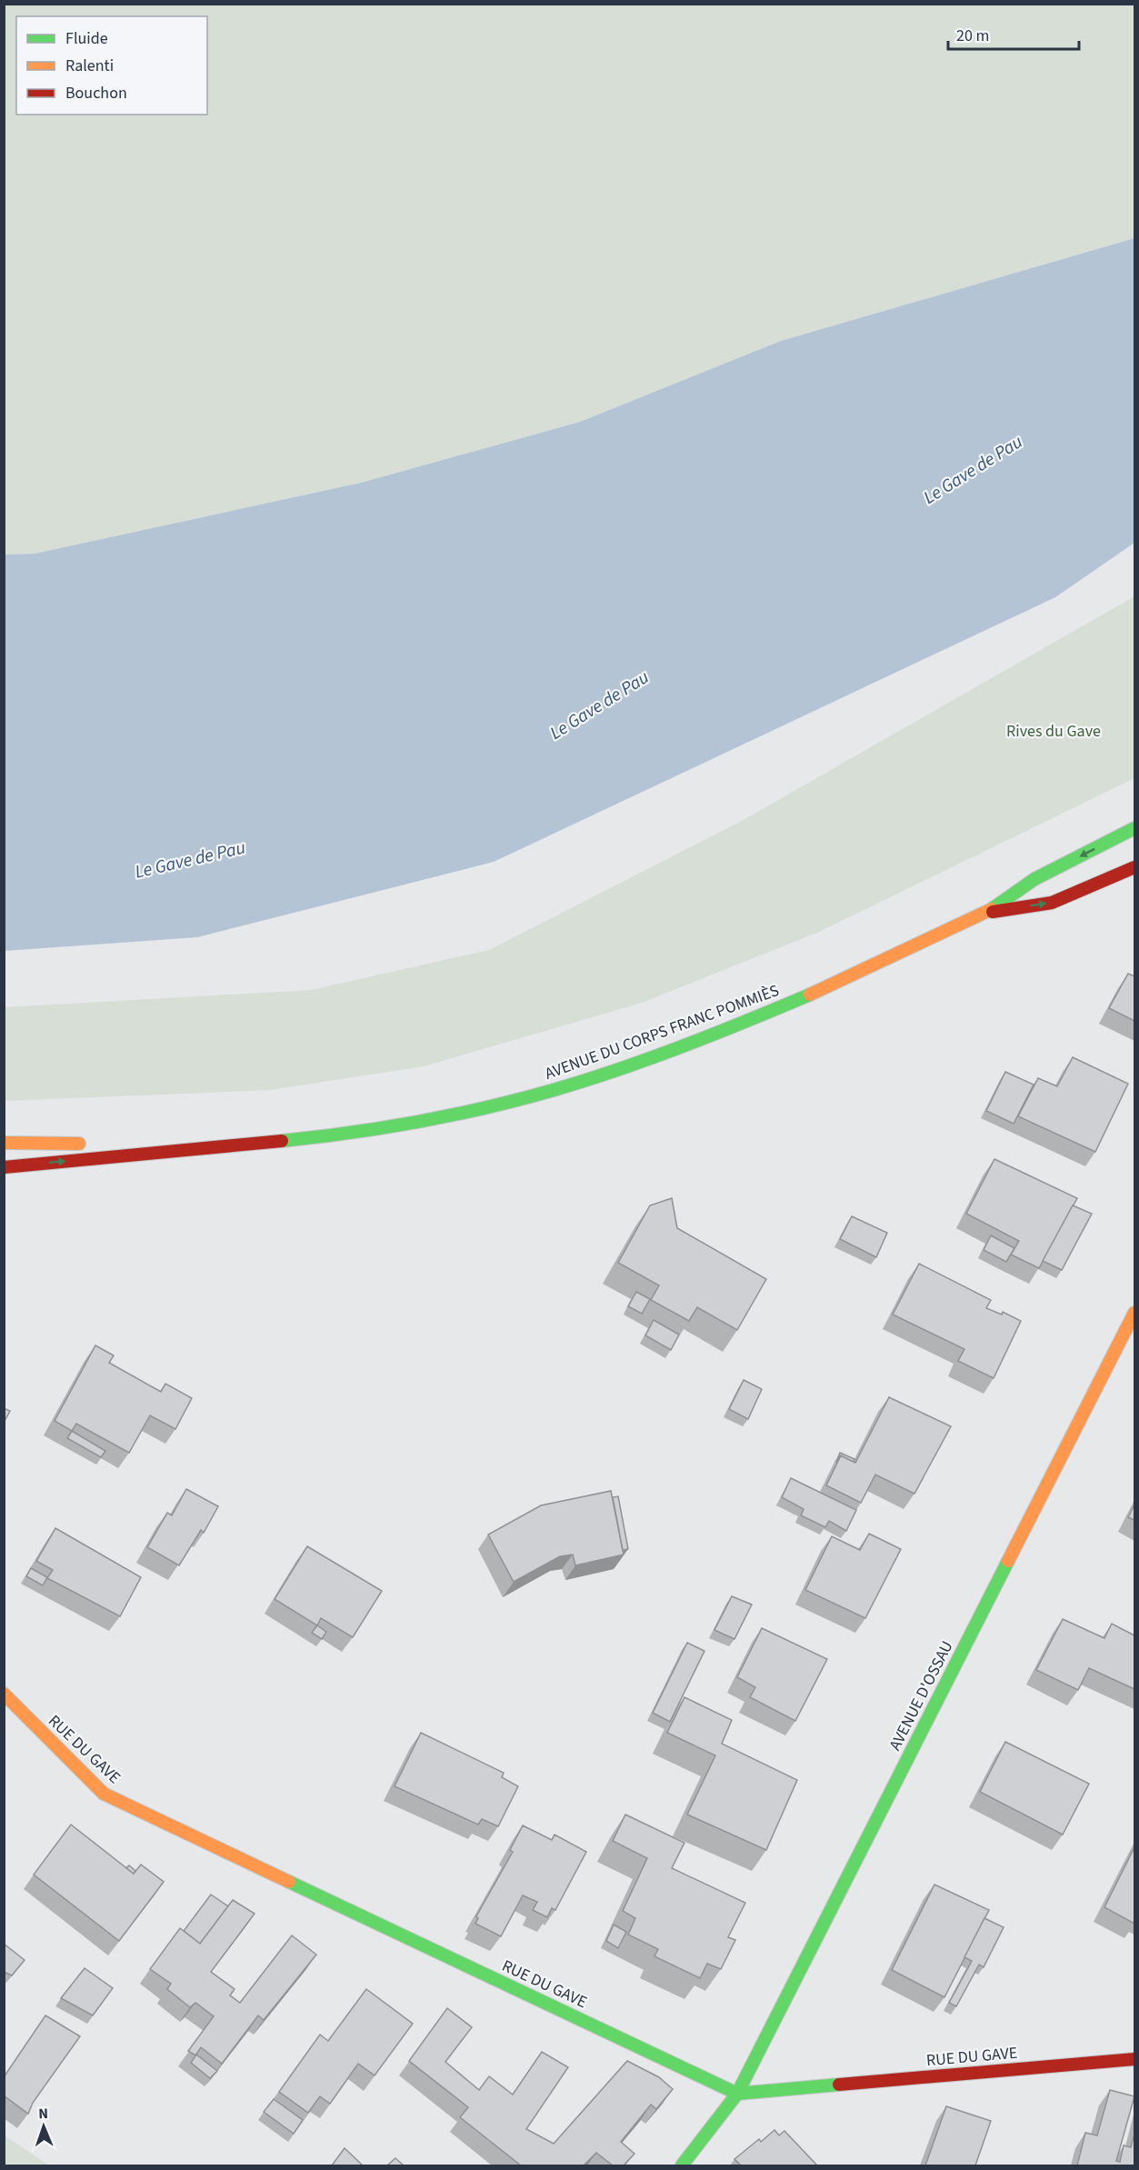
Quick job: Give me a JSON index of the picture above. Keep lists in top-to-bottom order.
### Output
{
  "streets": {
    "street": ["AVENUE DU CORPS FRANC POMMIÈS", "AVENUE D'OSSAU", "RUE DU GAVE"]
  },
  "crossings": [
    ["AVENUE D'OSSAU", "RUE DU GAVE"]
  ],
  "water": ["Le Gave de Pau"],
  "parks": ["Rives du Gave"],
  "legend": ["Fluide", "Ralenti", "Bouchon"],
  "scale_bar": "20 m",
  "north": "top"
}
